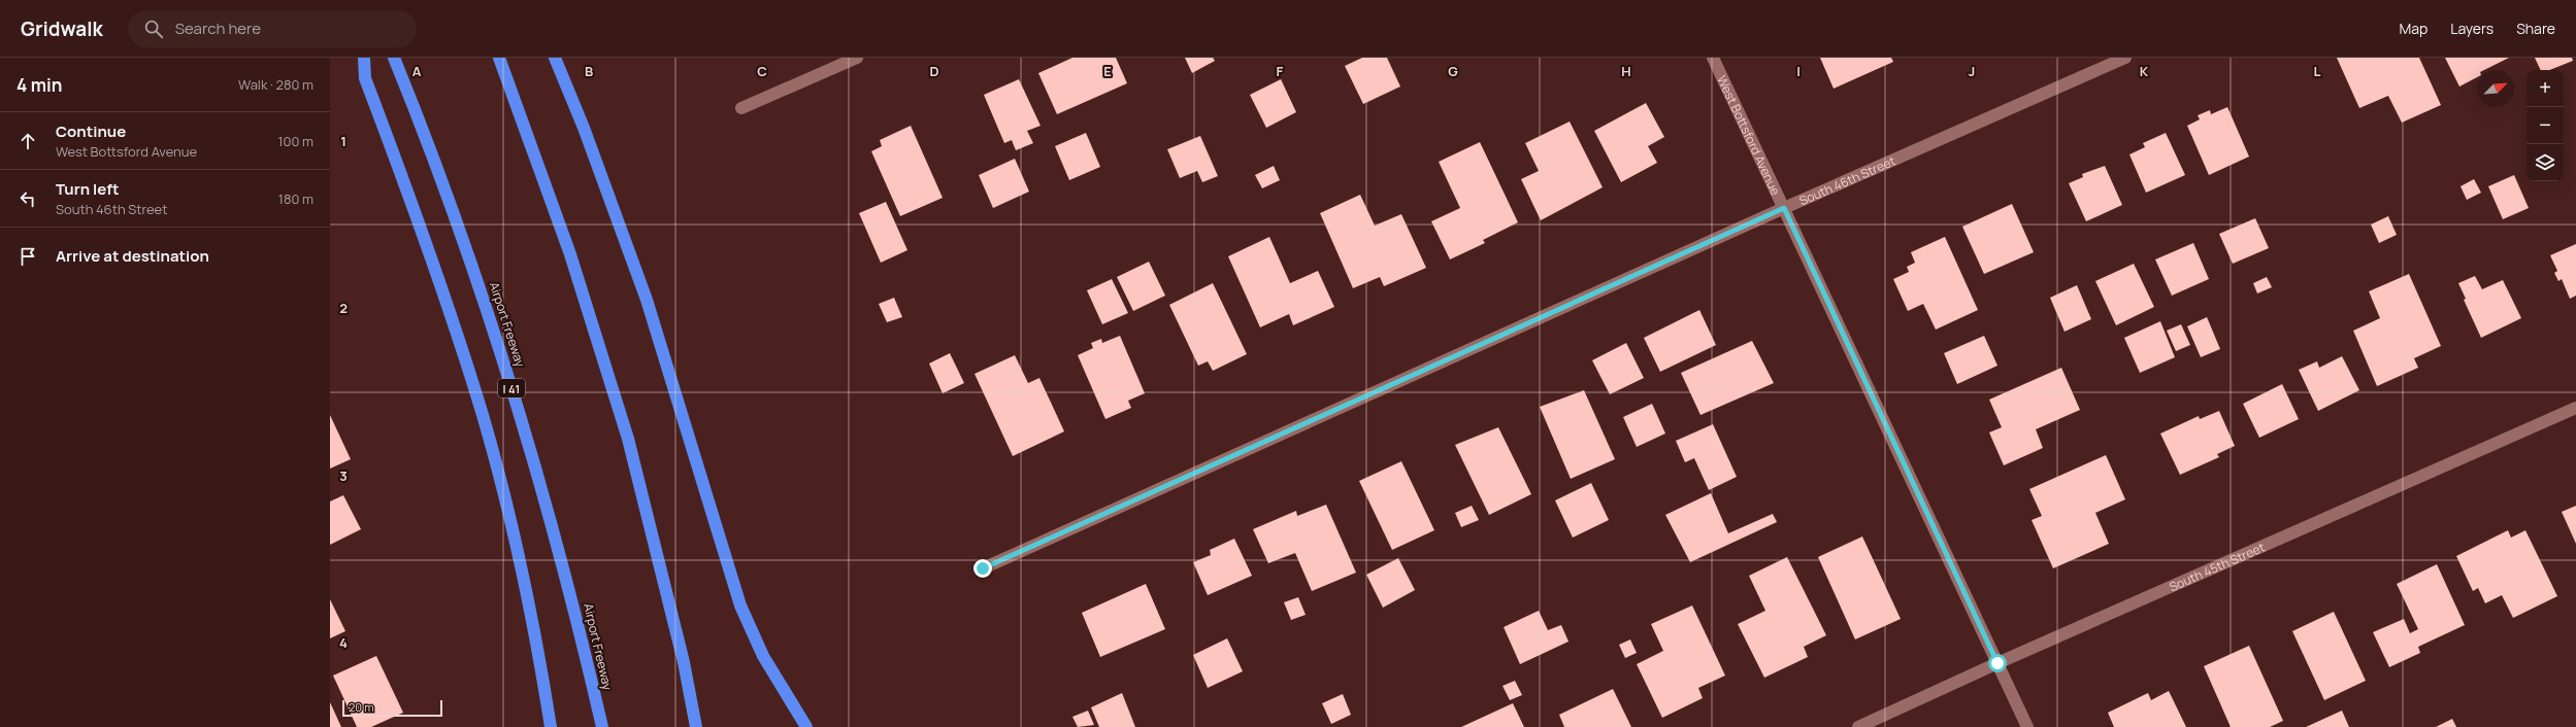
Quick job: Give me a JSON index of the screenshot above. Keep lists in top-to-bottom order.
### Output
{
  "streets": {
    "highway": ["Airport Freeway", "I 41"],
    "street": ["West Bottsford Avenue", "South 46th Street", "South 45th Street"]
  },
  "crossings": [
    ["West Bottsford Avenue", "South 46th Street"],
    ["West Bottsford Avenue", "South 45th Street"]
  ],
  "scale_bar": "20 m",
  "north": "top right",
  "page": {
    "header": "Gridwalk",
    "search": "Search here",
    "nav": ["Map", "Layers", "Share"],
    "heading": ["4 min", "Walk · 280 m"],
    "map_buttons": ["+", "−"],
    "list": [
      ["Continue", "West Bottsford Avenue", "100 m"],
      ["Turn left", "South 46th Street", "180 m"],
      "Arrive at destination"
    ],
    "scale": "20 m"
  },
  "grid": {
    "columns": [
      "A",
      "B",
      "C",
      "D",
      "E",
      "F",
      "G",
      "H",
      "I",
      "J",
      "K",
      "L"
    ],
    "rows": [
      "1",
      "2",
      "3",
      "4"
    ]
  }
}
